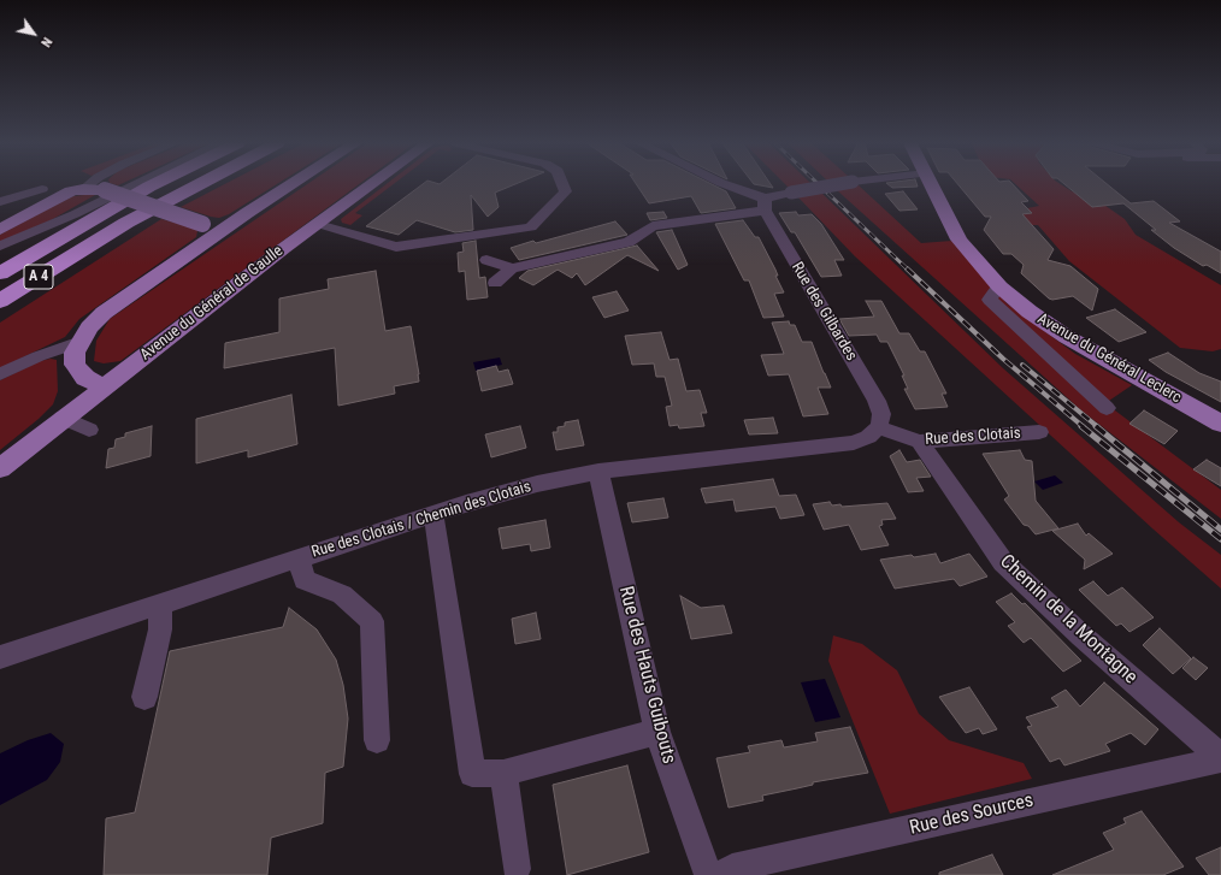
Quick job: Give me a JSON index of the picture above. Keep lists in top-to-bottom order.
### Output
{
  "streets": {
    "highway": ["A 4"],
    "main road": ["Avenue du Général de Gaulle", "Avenue du Général Leclerc"],
    "street": [
      "Rue des Gilbardes",
      "Rue des Clotais",
      "Rue des Clotais / Chemin des Clotais",
      "Chemin de la Montagne",
      "Rue des Hauts Guibouts",
      "Rue des Sources"
    ]
  },
  "crossings": [
    ["Rue des Gilbardes", "Rue des Clotais"],
    ["Rue des Gilbardes", "Rue des Clotais / Chemin des Clotais"],
    ["Rue des Clotais", "Rue des Clotais / Chemin des Clotais"],
    ["Rue des Clotais", "Chemin de la Montagne"],
    ["Rue des Clotais / Chemin des Clotais", "Rue des Hauts Guibouts"],
    ["Chemin de la Montagne", "Rue des Sources"]
  ],
  "north": "bottom right"
}
